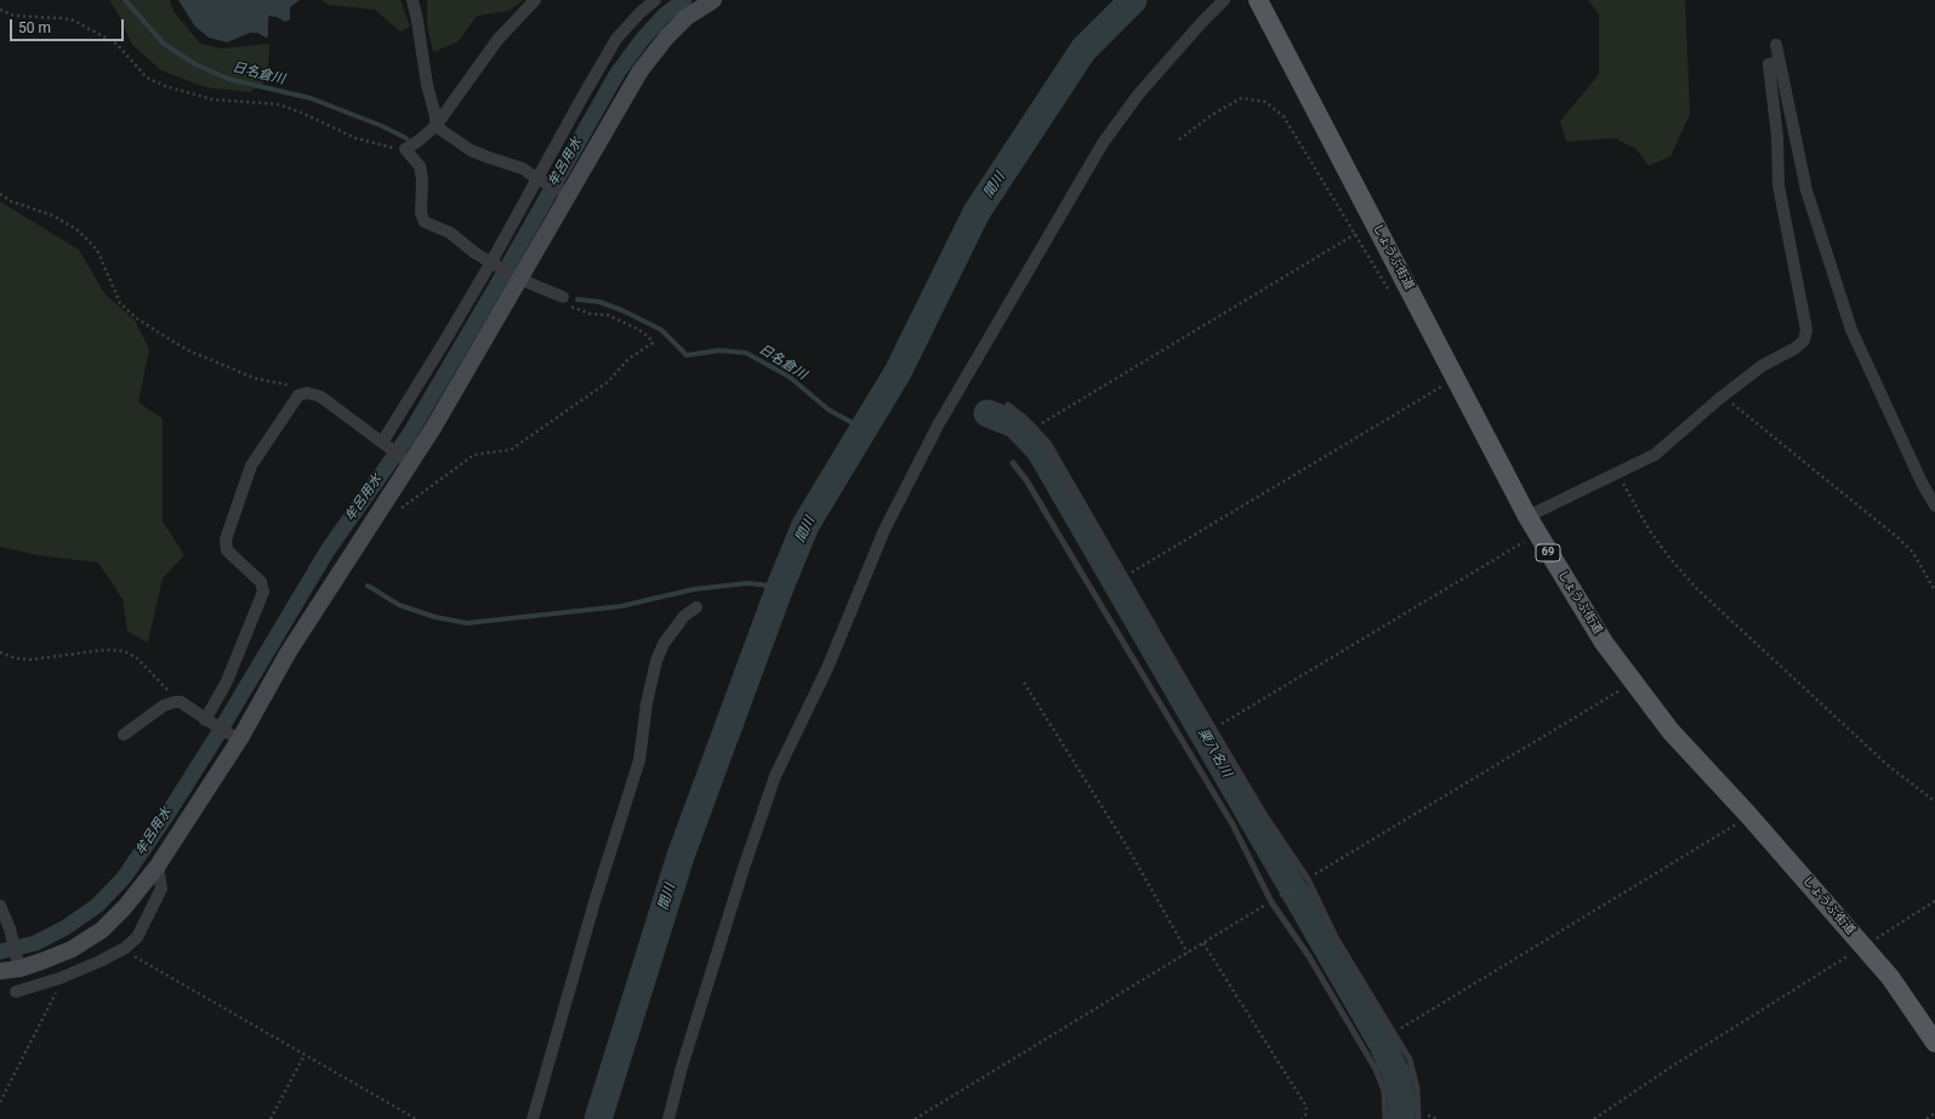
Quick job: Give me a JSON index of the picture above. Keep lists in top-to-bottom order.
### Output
{
  "streets": {
    "main road": ["しょうぶ街道", "69"]
  },
  "water": [
    "日名倉川",
    "牟呂用水",
    "間川",
    "栗八名川"
  ],
  "scale_bar": "50 m"
}
